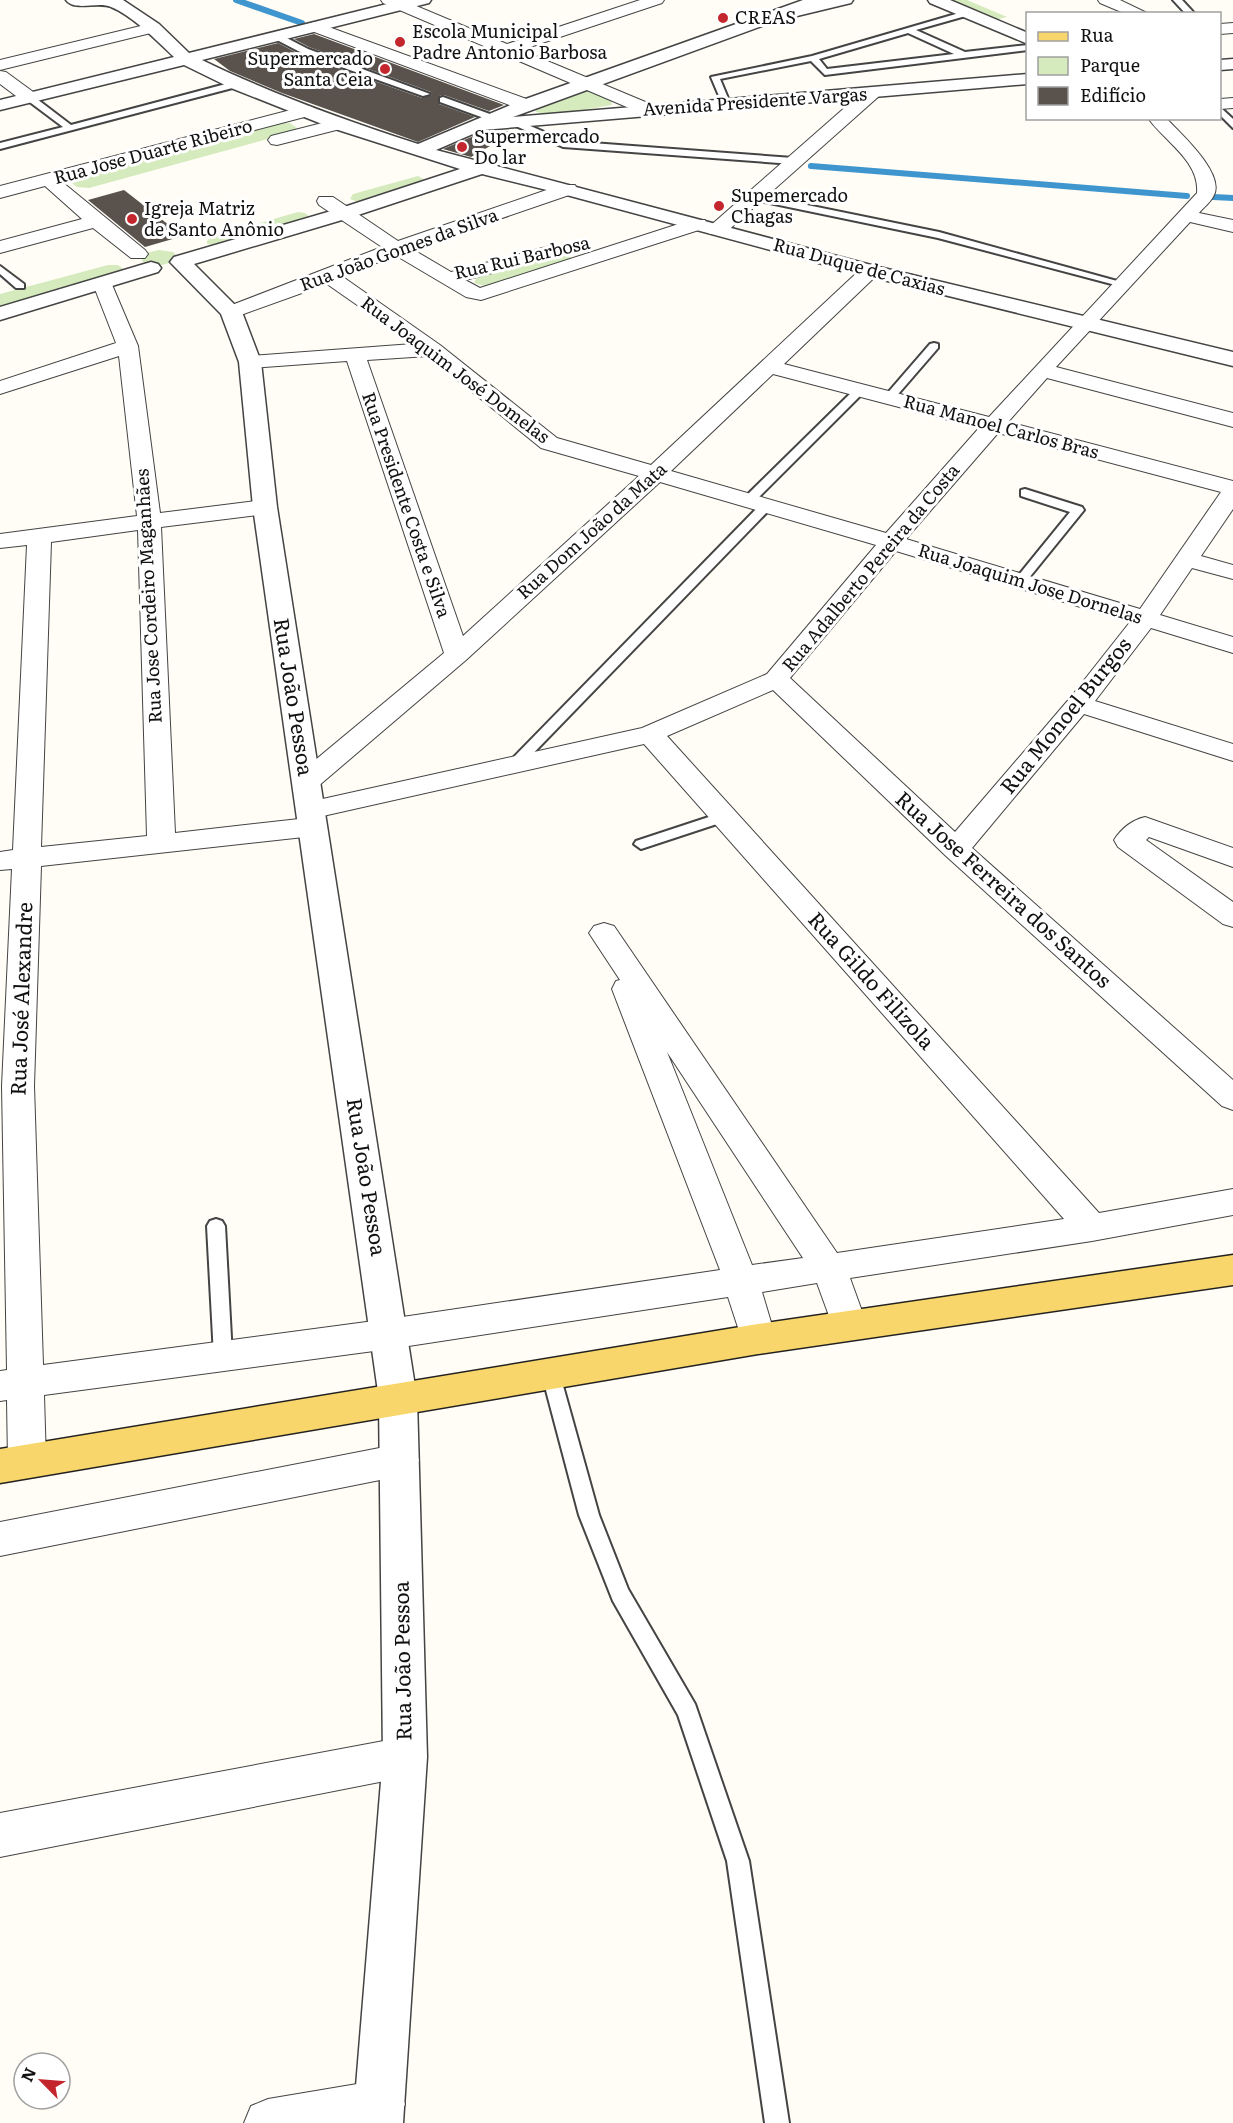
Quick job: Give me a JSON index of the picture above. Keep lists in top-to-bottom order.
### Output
{
  "streets": {
    "street": [
      "Avenida Presidente Vargas",
      "Rua Jose Duarte Ribeiro",
      "Rua João Gomes da Silva",
      "Rua Rui Barbosa",
      "Rua Duque de Caxias",
      "Rua Joaquim José Domelas",
      "Rua Manoel Carlos Bras",
      "Rua Presidente Costa e Silva",
      "Rua Dom João da Mata",
      "Rua Adalberto Pereira da Costa",
      "Rua Joaquim Jose Dornelas",
      "Rua Jose Cordeiro Maganhães",
      "Rua João Pessoa",
      "Rua Monoel Burgos",
      "Rua Jose Ferreira dos Santos",
      "Rua Gildo Filizola",
      "Rua José Alexandre"
    ]
  },
  "crossings": [
    ["Rua Jose Duarte Ribeiro", "Rua Duque de Caxias"],
    ["Rua João Gomes da Silva", "Rua Rui Barbosa"],
    ["Rua João Gomes da Silva", "Rua Duque de Caxias"],
    ["Rua João Gomes da Silva", "Rua Joaquim José Domelas"],
    ["Rua João Gomes da Silva", "Rua João Pessoa"],
    ["Rua Rui Barbosa", "Rua Duque de Caxias"],
    ["Rua Duque de Caxias", "Rua Dom João da Mata"],
    ["Rua Duque de Caxias", "Rua Adalberto Pereira da Costa"],
    ["Rua Joaquim José Domelas", "Rua Dom João da Mata"],
    ["Rua Joaquim José Domelas", "Rua Joaquim Jose Dornelas"],
    ["Rua Manoel Carlos Bras", "Rua Dom João da Mata"],
    ["Rua Manoel Carlos Bras", "Rua Adalberto Pereira da Costa"],
    ["Rua Manoel Carlos Bras", "Rua Monoel Burgos"],
    ["Rua Presidente Costa e Silva", "Rua Dom João da Mata"],
    ["Rua Dom João da Mata", "Rua Adalberto Pereira da Costa"],
    ["Rua Dom João da Mata", "Rua Joaquim Jose Dornelas"],
    ["Rua Dom João da Mata", "Rua João Pessoa"],
    ["Rua Adalberto Pereira da Costa", "Rua Joaquim Jose Dornelas"],
    ["Rua Adalberto Pereira da Costa", "Rua Jose Cordeiro Maganhães"],
    ["Rua Adalberto Pereira da Costa", "Rua João Pessoa"],
    ["Rua Adalberto Pereira da Costa", "Rua Jose Ferreira dos Santos"],
    ["Rua Adalberto Pereira da Costa", "Rua Gildo Filizola"],
    ["Rua Adalberto Pereira da Costa", "Rua José Alexandre"],
    ["Rua Joaquim Jose Dornelas", "Rua Monoel Burgos"],
    ["Rua Monoel Burgos", "Rua Jose Ferreira dos Santos"]
  ],
  "places": [
    "CREAS",
    "Escola Municipal Padre Antonio Barbosa",
    "Supermercado Santa Ceia",
    "Supermercado Do lar",
    "Supemercado Chagas",
    "Igreja Matriz de Santo Anônio"
  ],
  "legend": ["Rua", "Parque", "Edifício"],
  "north": "top left"
}
